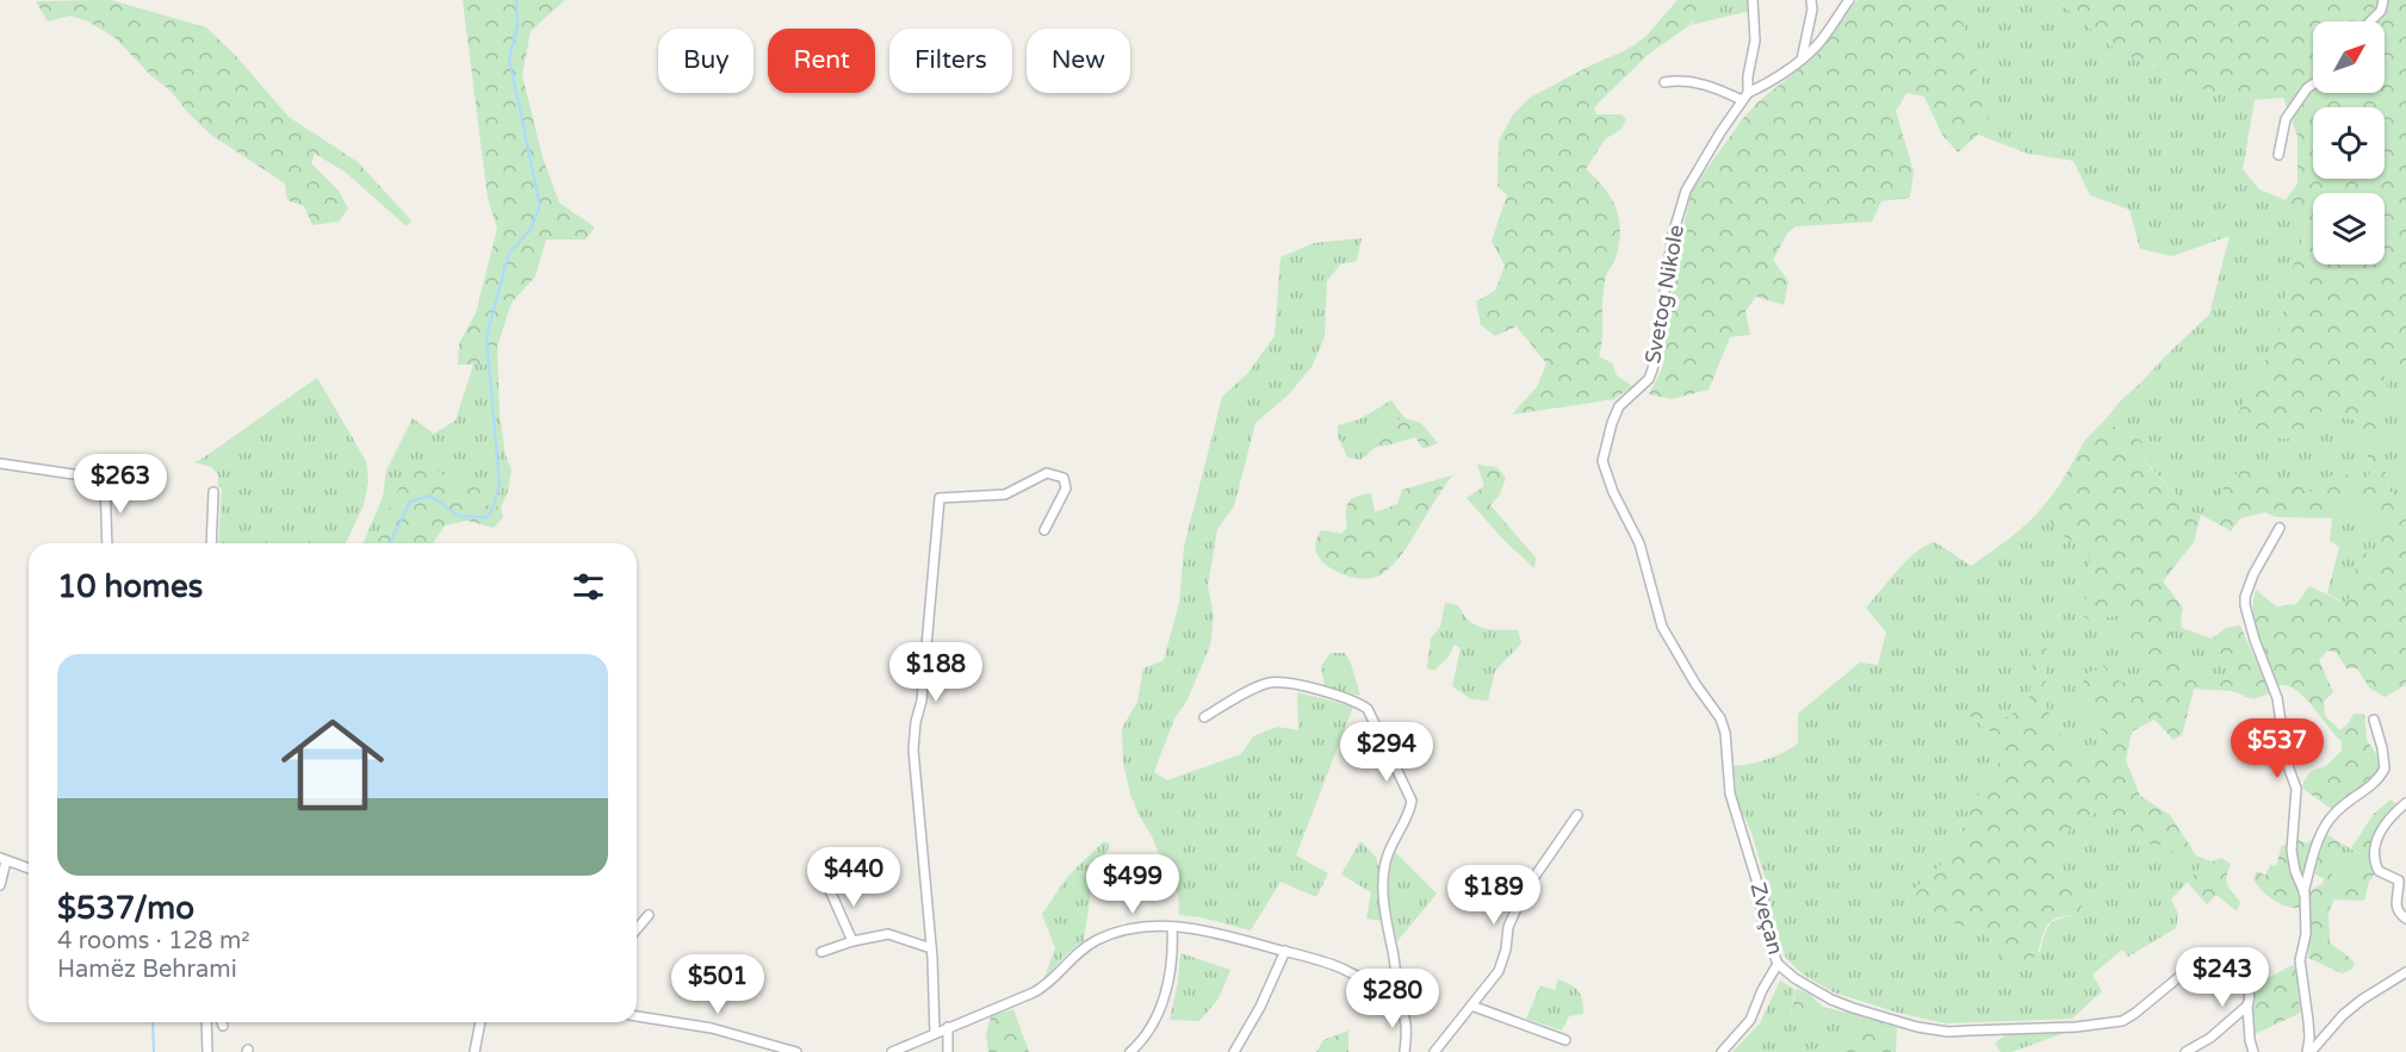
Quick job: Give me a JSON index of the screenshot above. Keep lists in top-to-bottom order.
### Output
{
  "streets": {
    "street": ["Svetog Nikole", "Zveçan"]
  },
  "crossings": [
    ["Svetog Nikole", "Zveçan"]
  ],
  "north": "top right",
  "page": {
    "chip": [
      "Buy",
      "Rent",
      "Filters",
      "New"
    ],
    "price": [
      "$263",
      "$188",
      "$537",
      "$294",
      "$440",
      "$499",
      "$189",
      "$243",
      "$501",
      "$280"
    ],
    "heading": "10 homes",
    "list": [
      {
        "name": "$537/mo",
        "note": "4 rooms · 128 m² · Hamëz Behrami"
      }
    ]
  }
}
